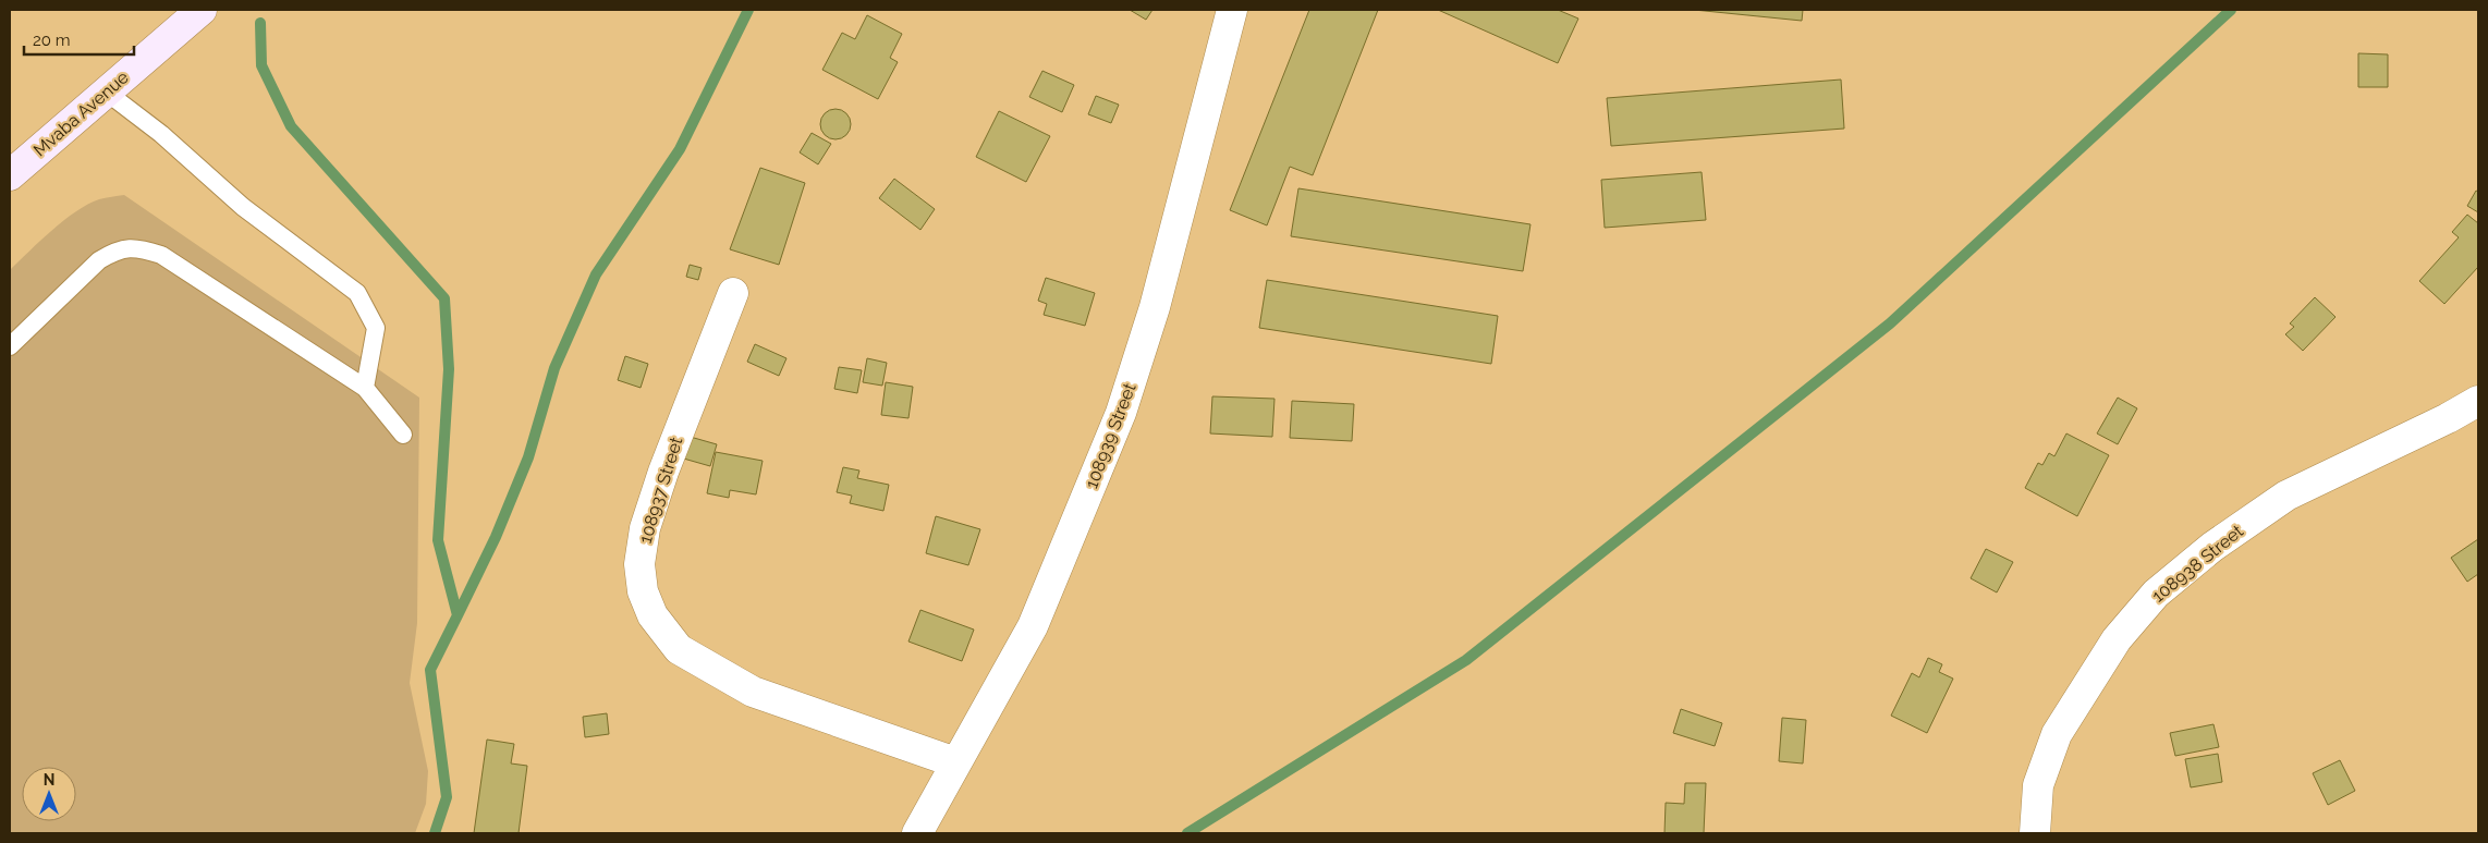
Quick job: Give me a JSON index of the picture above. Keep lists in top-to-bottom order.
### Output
{
  "streets": {
    "street": [
      "Mvaba Avenue",
      "108939 Street",
      "108937 Street",
      "108938 Street"
    ]
  },
  "crossings": [
    ["108939 Street", "108937 Street"]
  ],
  "scale_bar": "20 m",
  "north": "top"
}
